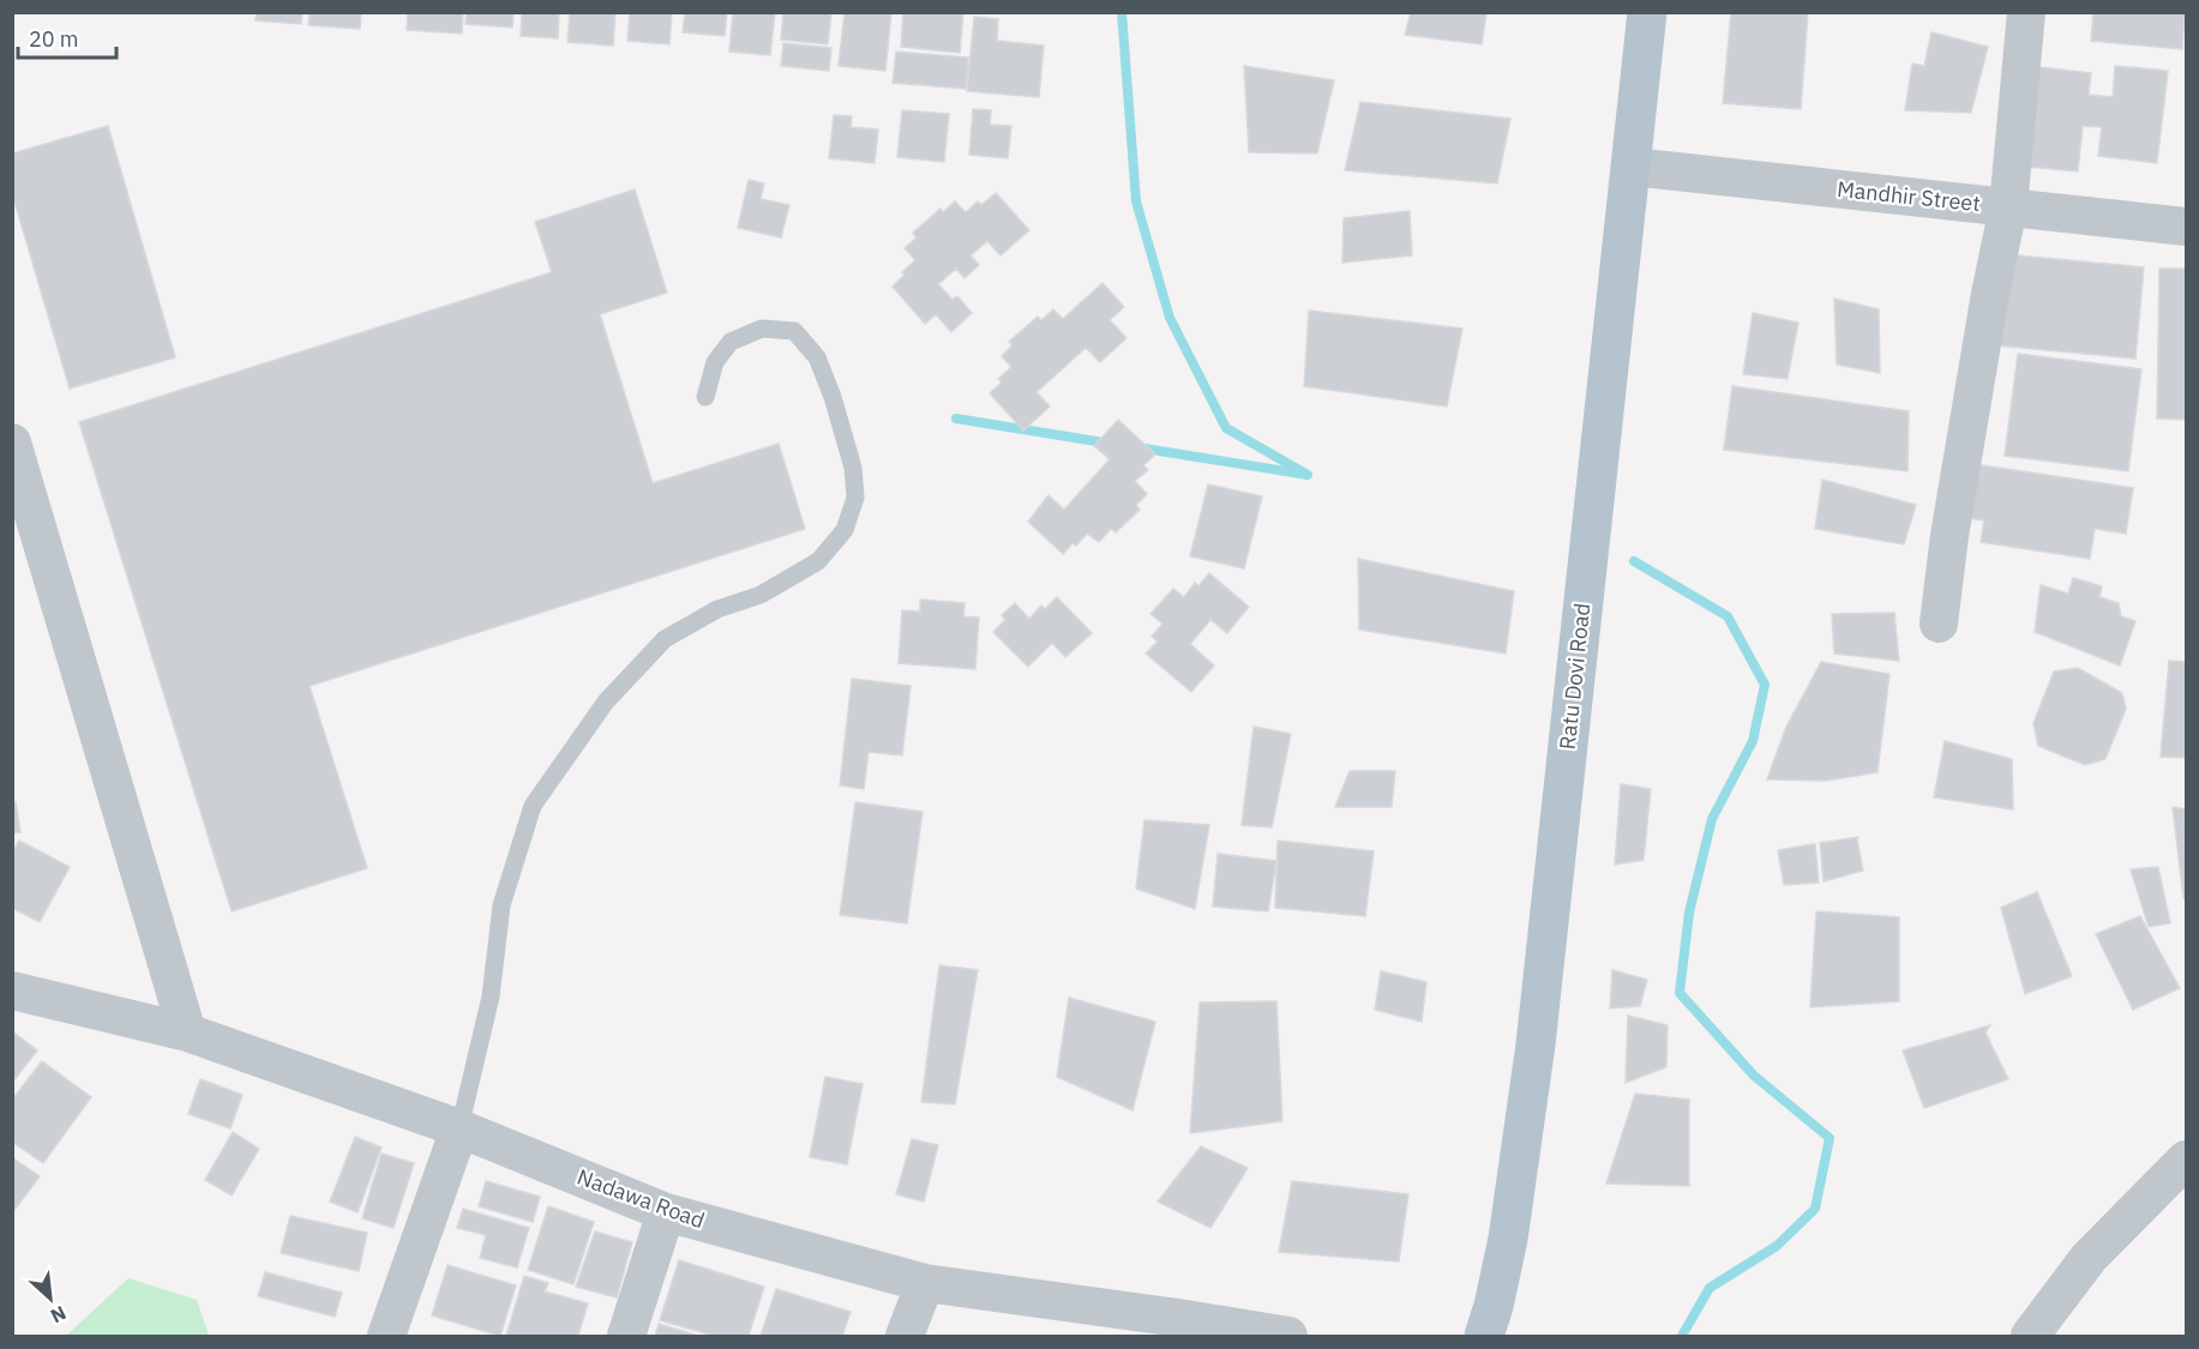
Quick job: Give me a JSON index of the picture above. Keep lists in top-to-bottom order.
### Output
{
  "streets": {
    "main road": ["Ratu Dovi Road"],
    "street": ["Mandhir Street", "Nadawa Road"]
  },
  "crossings": [
    ["Mandhir Street", "Ratu Dovi Road"]
  ],
  "scale_bar": "20 m",
  "north": "bottom right"
}
